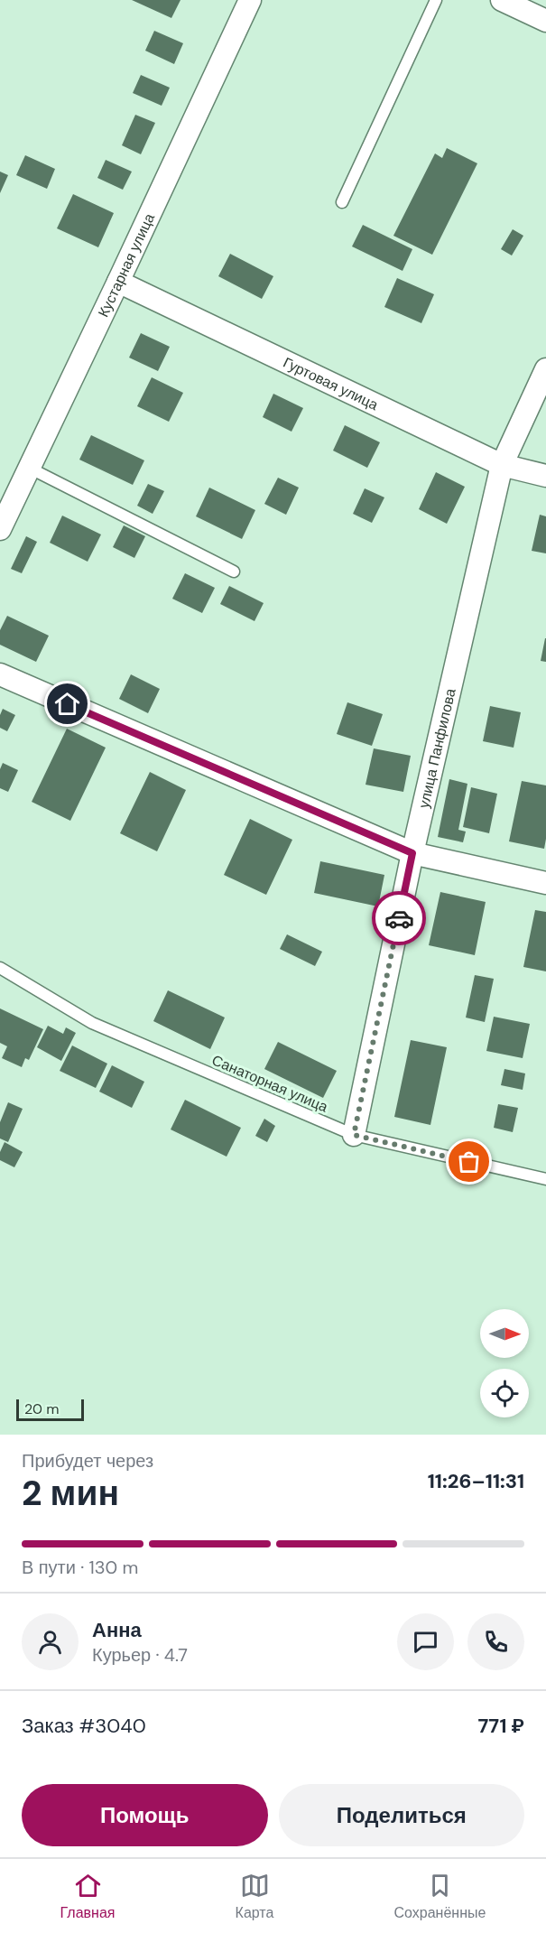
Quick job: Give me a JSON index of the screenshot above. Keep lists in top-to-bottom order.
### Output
{
  "streets": {
    "street": ["Кустарная улица", "Гуртовая улица", "улица Панфилова"],
    "lane": ["Санаторная улица"]
  },
  "crossings": [
    ["Кустарная улица", "Гуртовая улица"],
    ["Гуртовая улица", "улица Панфилова"],
    ["улица Панфилова", "Санаторная улица"]
  ],
  "scale_bar": "20 m",
  "north": "right",
  "page": {
    "scale": "20 m",
    "heading": ["2 мин", "Прибудет через", "11:26–11:31"],
    "panel": [
      "Анна",
      "Курьер · 4.7",
      "Заказ #3040",
      "771 ₽"
    ],
    "bar": "В пути · 130 m",
    "buttons": ["Помощь", "Поделиться"],
    "tabs": ["Главная", "Карта", "Сохранённые"]
  }
}
